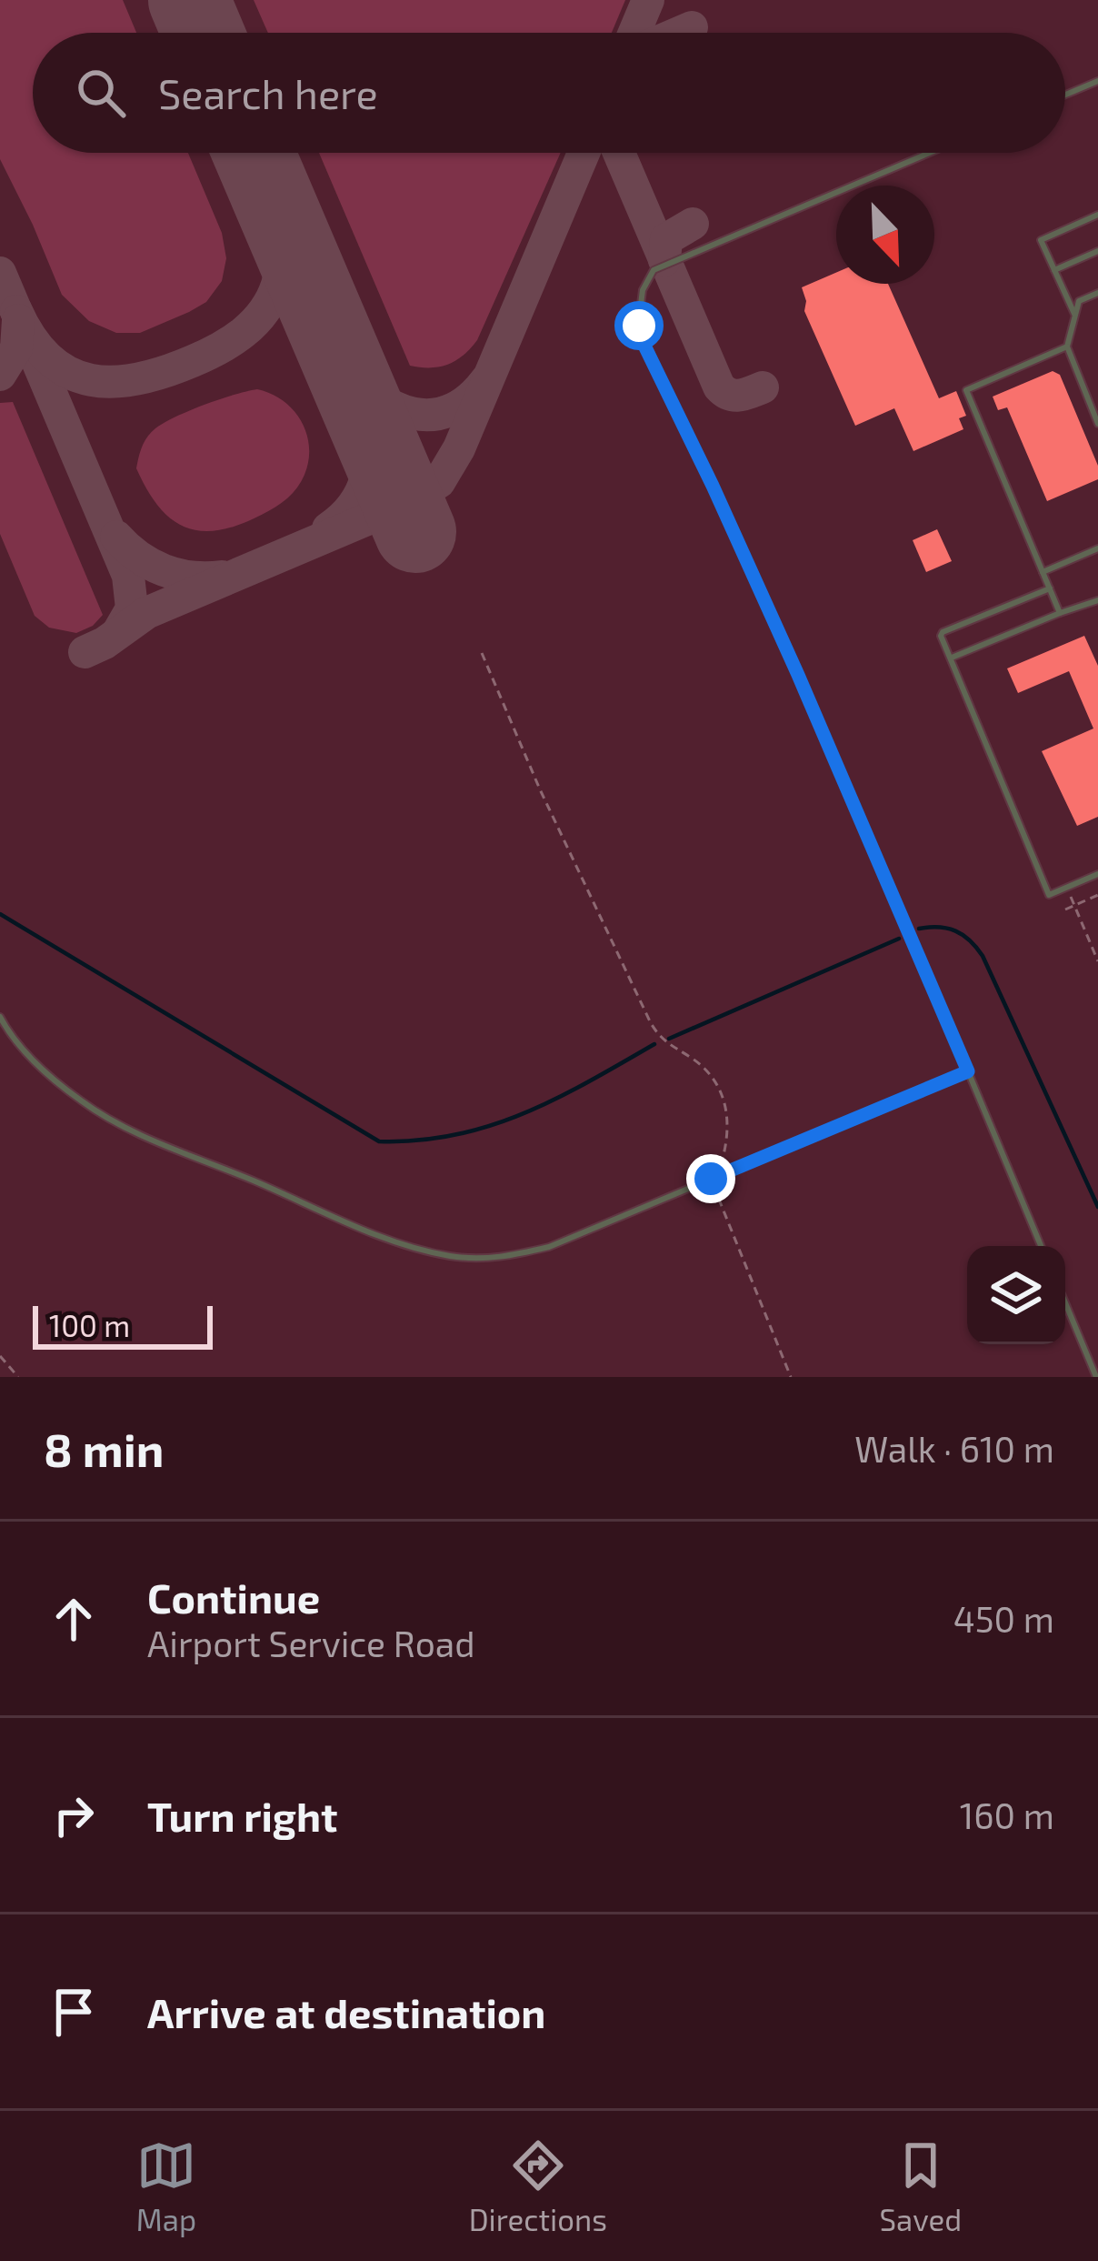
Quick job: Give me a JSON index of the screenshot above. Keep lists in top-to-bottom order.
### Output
{
  "scale_bar": "100 m",
  "north": "bottom right",
  "page": {
    "search": "Search here",
    "scale": "100 m",
    "heading": ["8 min", "Walk · 610 m"],
    "list": [
      ["Continue", "Airport Service Road", "450 m"],
      ["Turn right", "160 m"],
      "Arrive at destination"
    ],
    "nav": ["Map", "Directions", "Saved"]
  }
}
